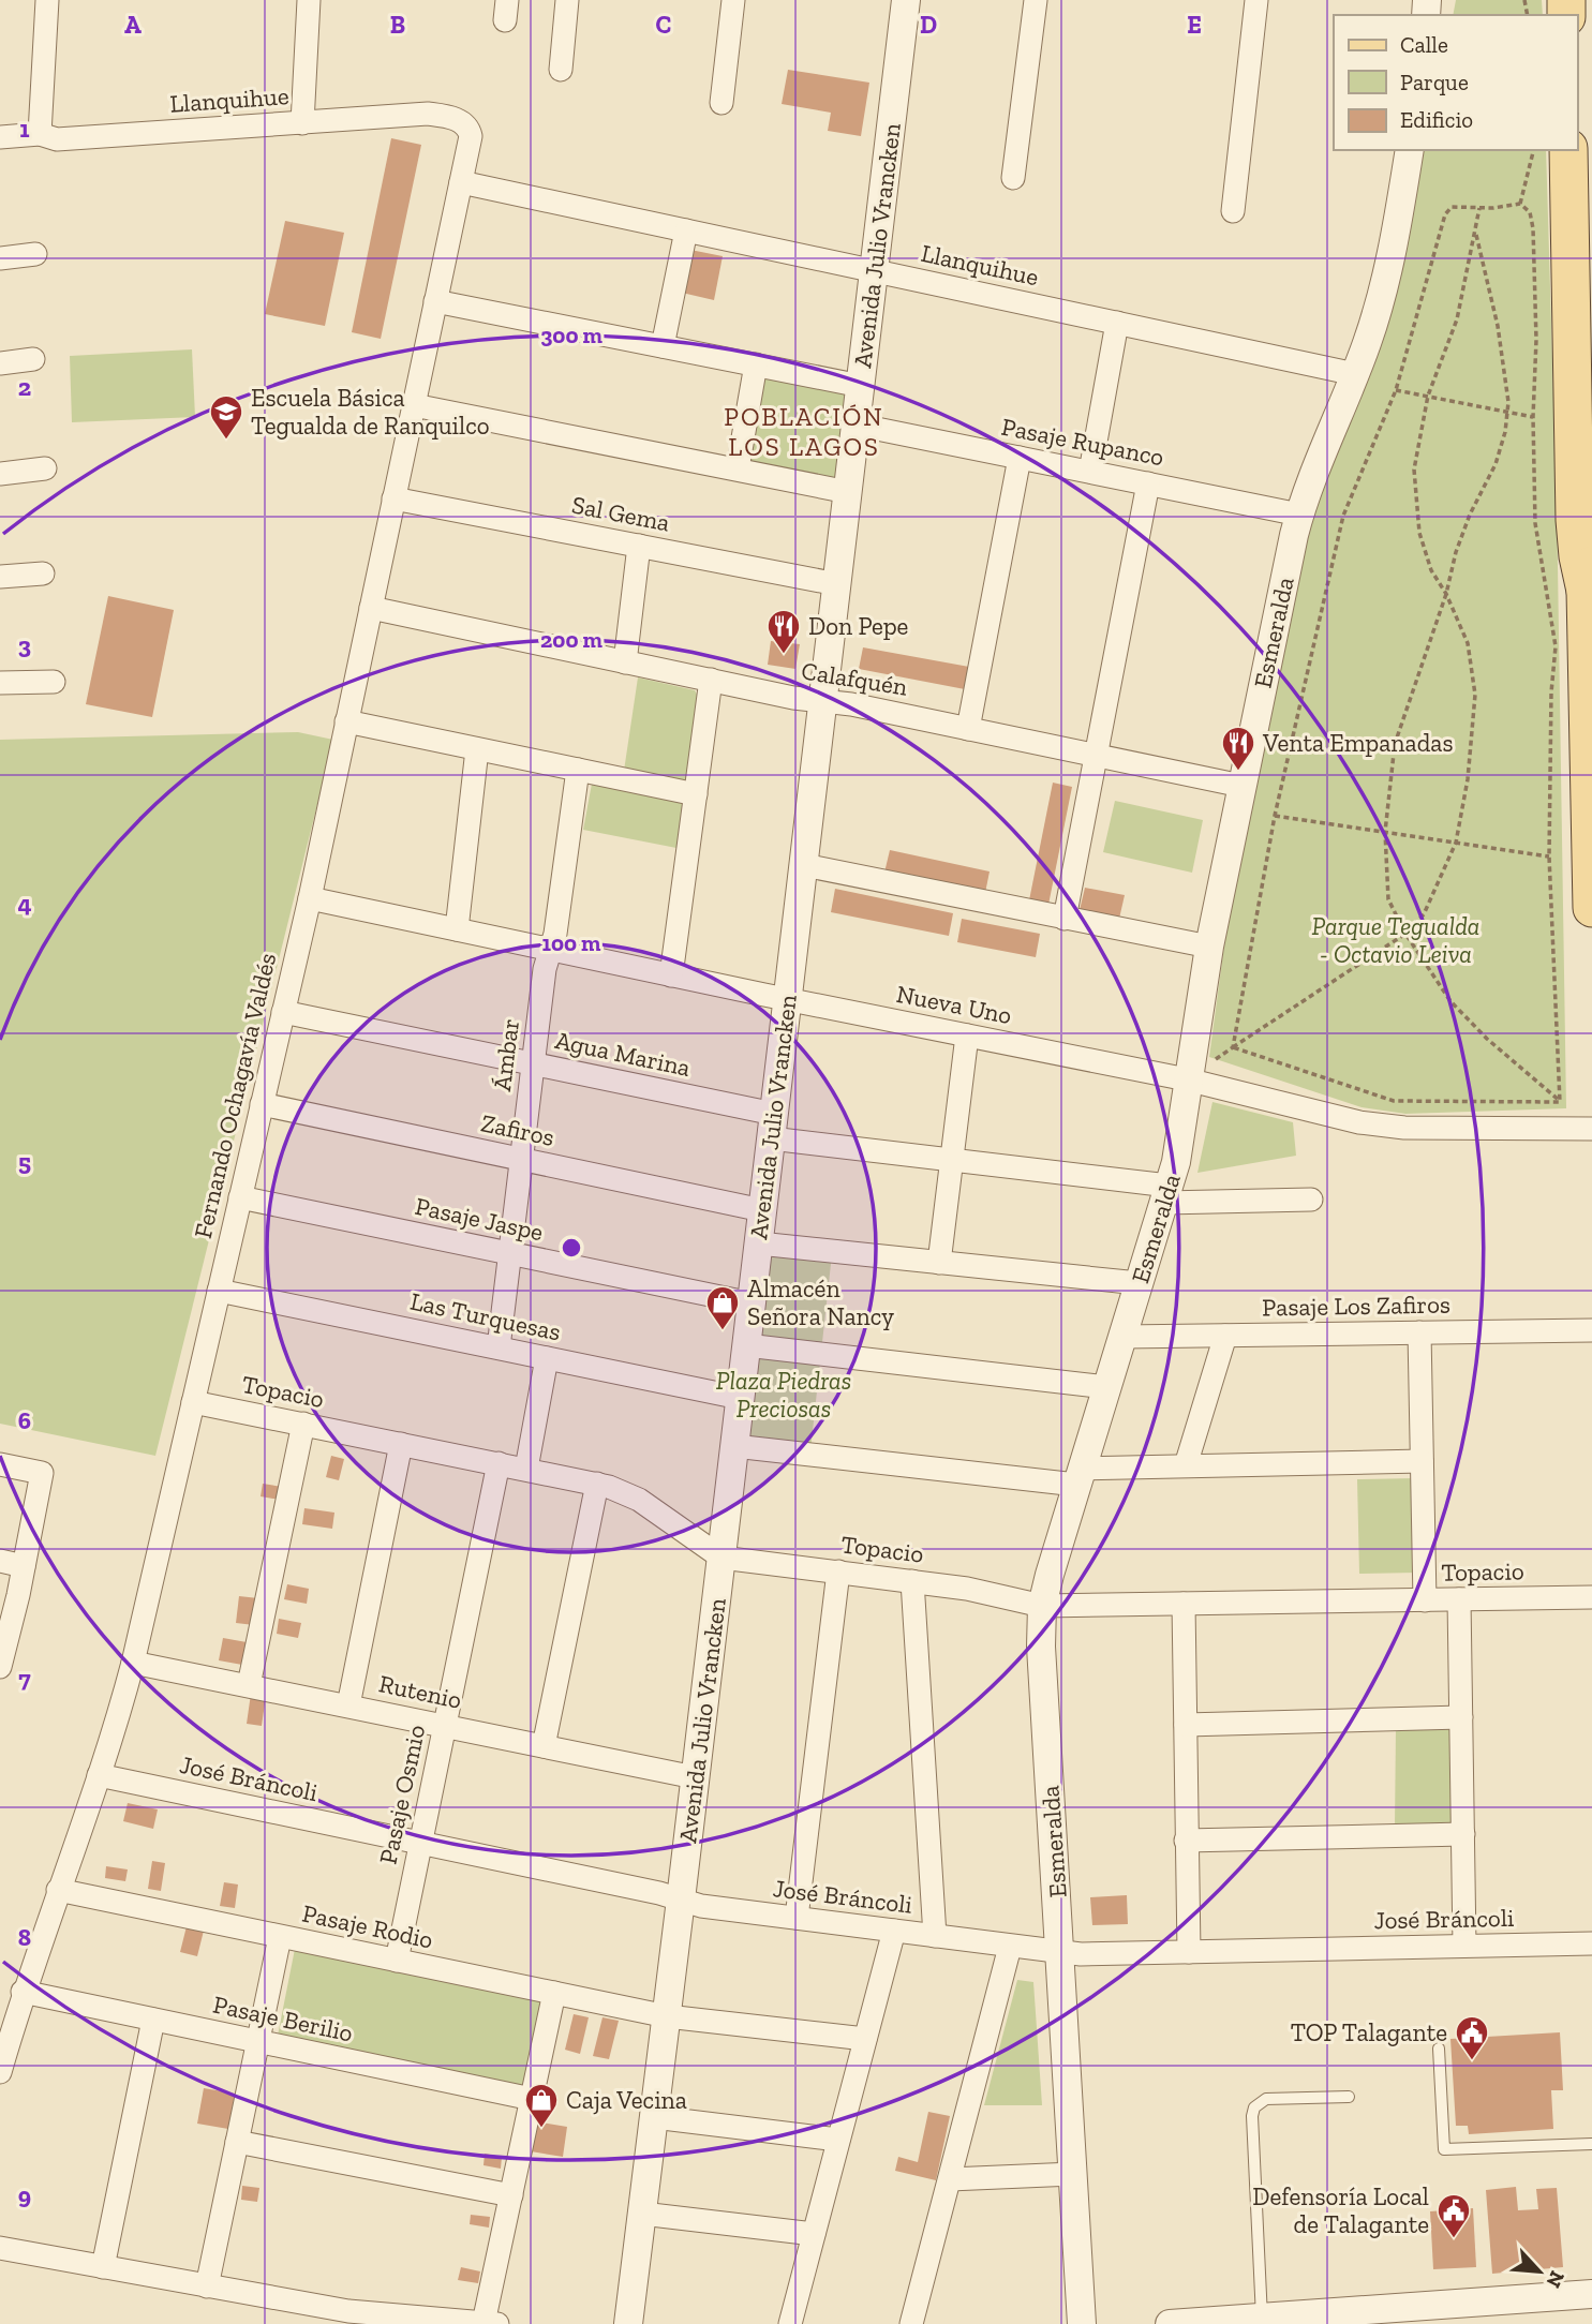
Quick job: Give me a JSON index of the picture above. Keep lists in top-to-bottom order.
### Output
{
  "streets": {
    "street": [
      "Llanquihue",
      "Avenida Julio Vrancken",
      "Pasaje Rupanco",
      "Sal Gema",
      "Esmeralda",
      "Calafquén",
      "Nueva Uno",
      "Agua Marina",
      "Ámbar",
      "Fernando Ochagavía Valdés",
      "Zafiros",
      "Pasaje Jaspe",
      "Pasaje Los Zafiros",
      "Las Turquesas",
      "Topacio",
      "Rutenio",
      "José Bráncoli",
      "Pasaje Osmio",
      "Pasaje Rodio",
      "Pasaje Berilio"
    ]
  },
  "crossings": [
    ["Llanquihue", "Avenida Julio Vrancken"],
    ["Llanquihue", "Esmeralda"],
    ["Llanquihue", "Fernando Ochagavía Valdés"],
    ["Avenida Julio Vrancken", "Pasaje Rupanco"],
    ["Avenida Julio Vrancken", "Sal Gema"],
    ["Avenida Julio Vrancken", "Calafquén"],
    ["Avenida Julio Vrancken", "Nueva Uno"],
    ["Avenida Julio Vrancken", "Agua Marina"],
    ["Avenida Julio Vrancken", "Zafiros"],
    ["Avenida Julio Vrancken", "Pasaje Jaspe"],
    ["Avenida Julio Vrancken", "Las Turquesas"],
    ["Avenida Julio Vrancken", "Topacio"],
    ["Avenida Julio Vrancken", "Rutenio"],
    ["Avenida Julio Vrancken", "José Bráncoli"],
    ["Avenida Julio Vrancken", "Pasaje Rodio"],
    ["Pasaje Rupanco", "Esmeralda"],
    ["Sal Gema", "Fernando Ochagavía Valdés"],
    ["Esmeralda", "Calafquén"],
    ["Esmeralda", "Nueva Uno"],
    ["Esmeralda", "Agua Marina"],
    ["Esmeralda", "Pasaje Los Zafiros"],
    ["Esmeralda", "Topacio"],
    ["Esmeralda", "José Bráncoli"],
    ["Calafquén", "Fernando Ochagavía Valdés"],
    ["Nueva Uno", "Ámbar"],
    ["Nueva Uno", "Fernando Ochagavía Valdés"],
    ["Agua Marina", "Ámbar"],
    ["Agua Marina", "Fernando Ochagavía Valdés"],
    ["Ámbar", "Zafiros"],
    ["Ámbar", "Pasaje Jaspe"],
    ["Ámbar", "Las Turquesas"],
    ["Fernando Ochagavía Valdés", "Zafiros"],
    ["Fernando Ochagavía Valdés", "Pasaje Jaspe"],
    ["Fernando Ochagavía Valdés", "Las Turquesas"],
    ["Fernando Ochagavía Valdés", "Topacio"],
    ["Fernando Ochagavía Valdés", "Rutenio"],
    ["Fernando Ochagavía Valdés", "José Bráncoli"],
    ["Fernando Ochagavía Valdés", "Pasaje Rodio"],
    ["Fernando Ochagavía Valdés", "Pasaje Berilio"],
    ["Topacio", "Pasaje Osmio"],
    ["Rutenio", "Pasaje Osmio"],
    ["José Bráncoli", "Pasaje Osmio"],
    ["Pasaje Osmio", "Pasaje Rodio"]
  ],
  "districts": ["POBLACIÓN LOS LAGOS"],
  "parks": ["Parque Tegualda - Octavio Leiva", "Plaza Piedras Preciosas"],
  "places": {
    "school or university": ["Escuela Básica Tegualda de Ranquilco"],
    "restaurant": ["Don Pepe", "Venta Empanadas"],
    "shop": ["Almacén Señora Nancy", "Caja Vecina"],
    "public building": ["TOP Talagante", "Defensoría Local de Talagante"]
  },
  "legend": ["Calle", "Parque", "Edificio"],
  "north": "bottom right",
  "grid": {
    "columns": [
      "A",
      "B",
      "C",
      "D",
      "E"
    ],
    "rows": [
      "1",
      "2",
      "3",
      "4",
      "5",
      "6",
      "7",
      "8",
      "9"
    ]
  },
  "rings": ["300 m", "200 m", "100 m"]
}
